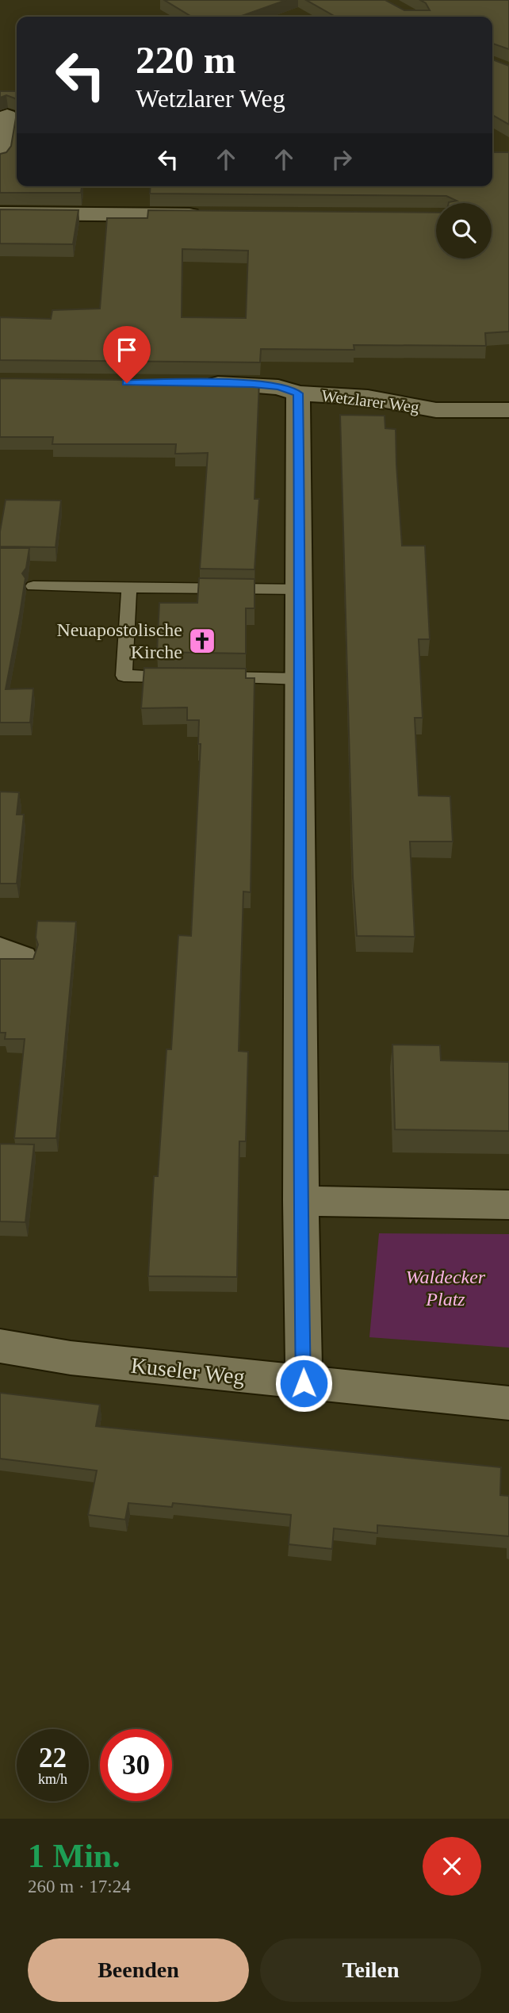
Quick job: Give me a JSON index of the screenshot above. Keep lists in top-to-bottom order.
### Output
{
  "streets": {
    "street": ["Wetzlarer Weg", "Kuseler Weg"]
  },
  "parks": ["Waldecker Platz"],
  "places": {
    "church": ["Neuapostolische Kirche"]
  },
  "page": {
    "turn": ["220 m", "Wetzlarer Weg"],
    "speed": "22 km/h",
    "limit": "30",
    "heading": ["1 Min.", "260 m · 17:24"],
    "buttons": ["Beenden", "Teilen"]
  }
}
